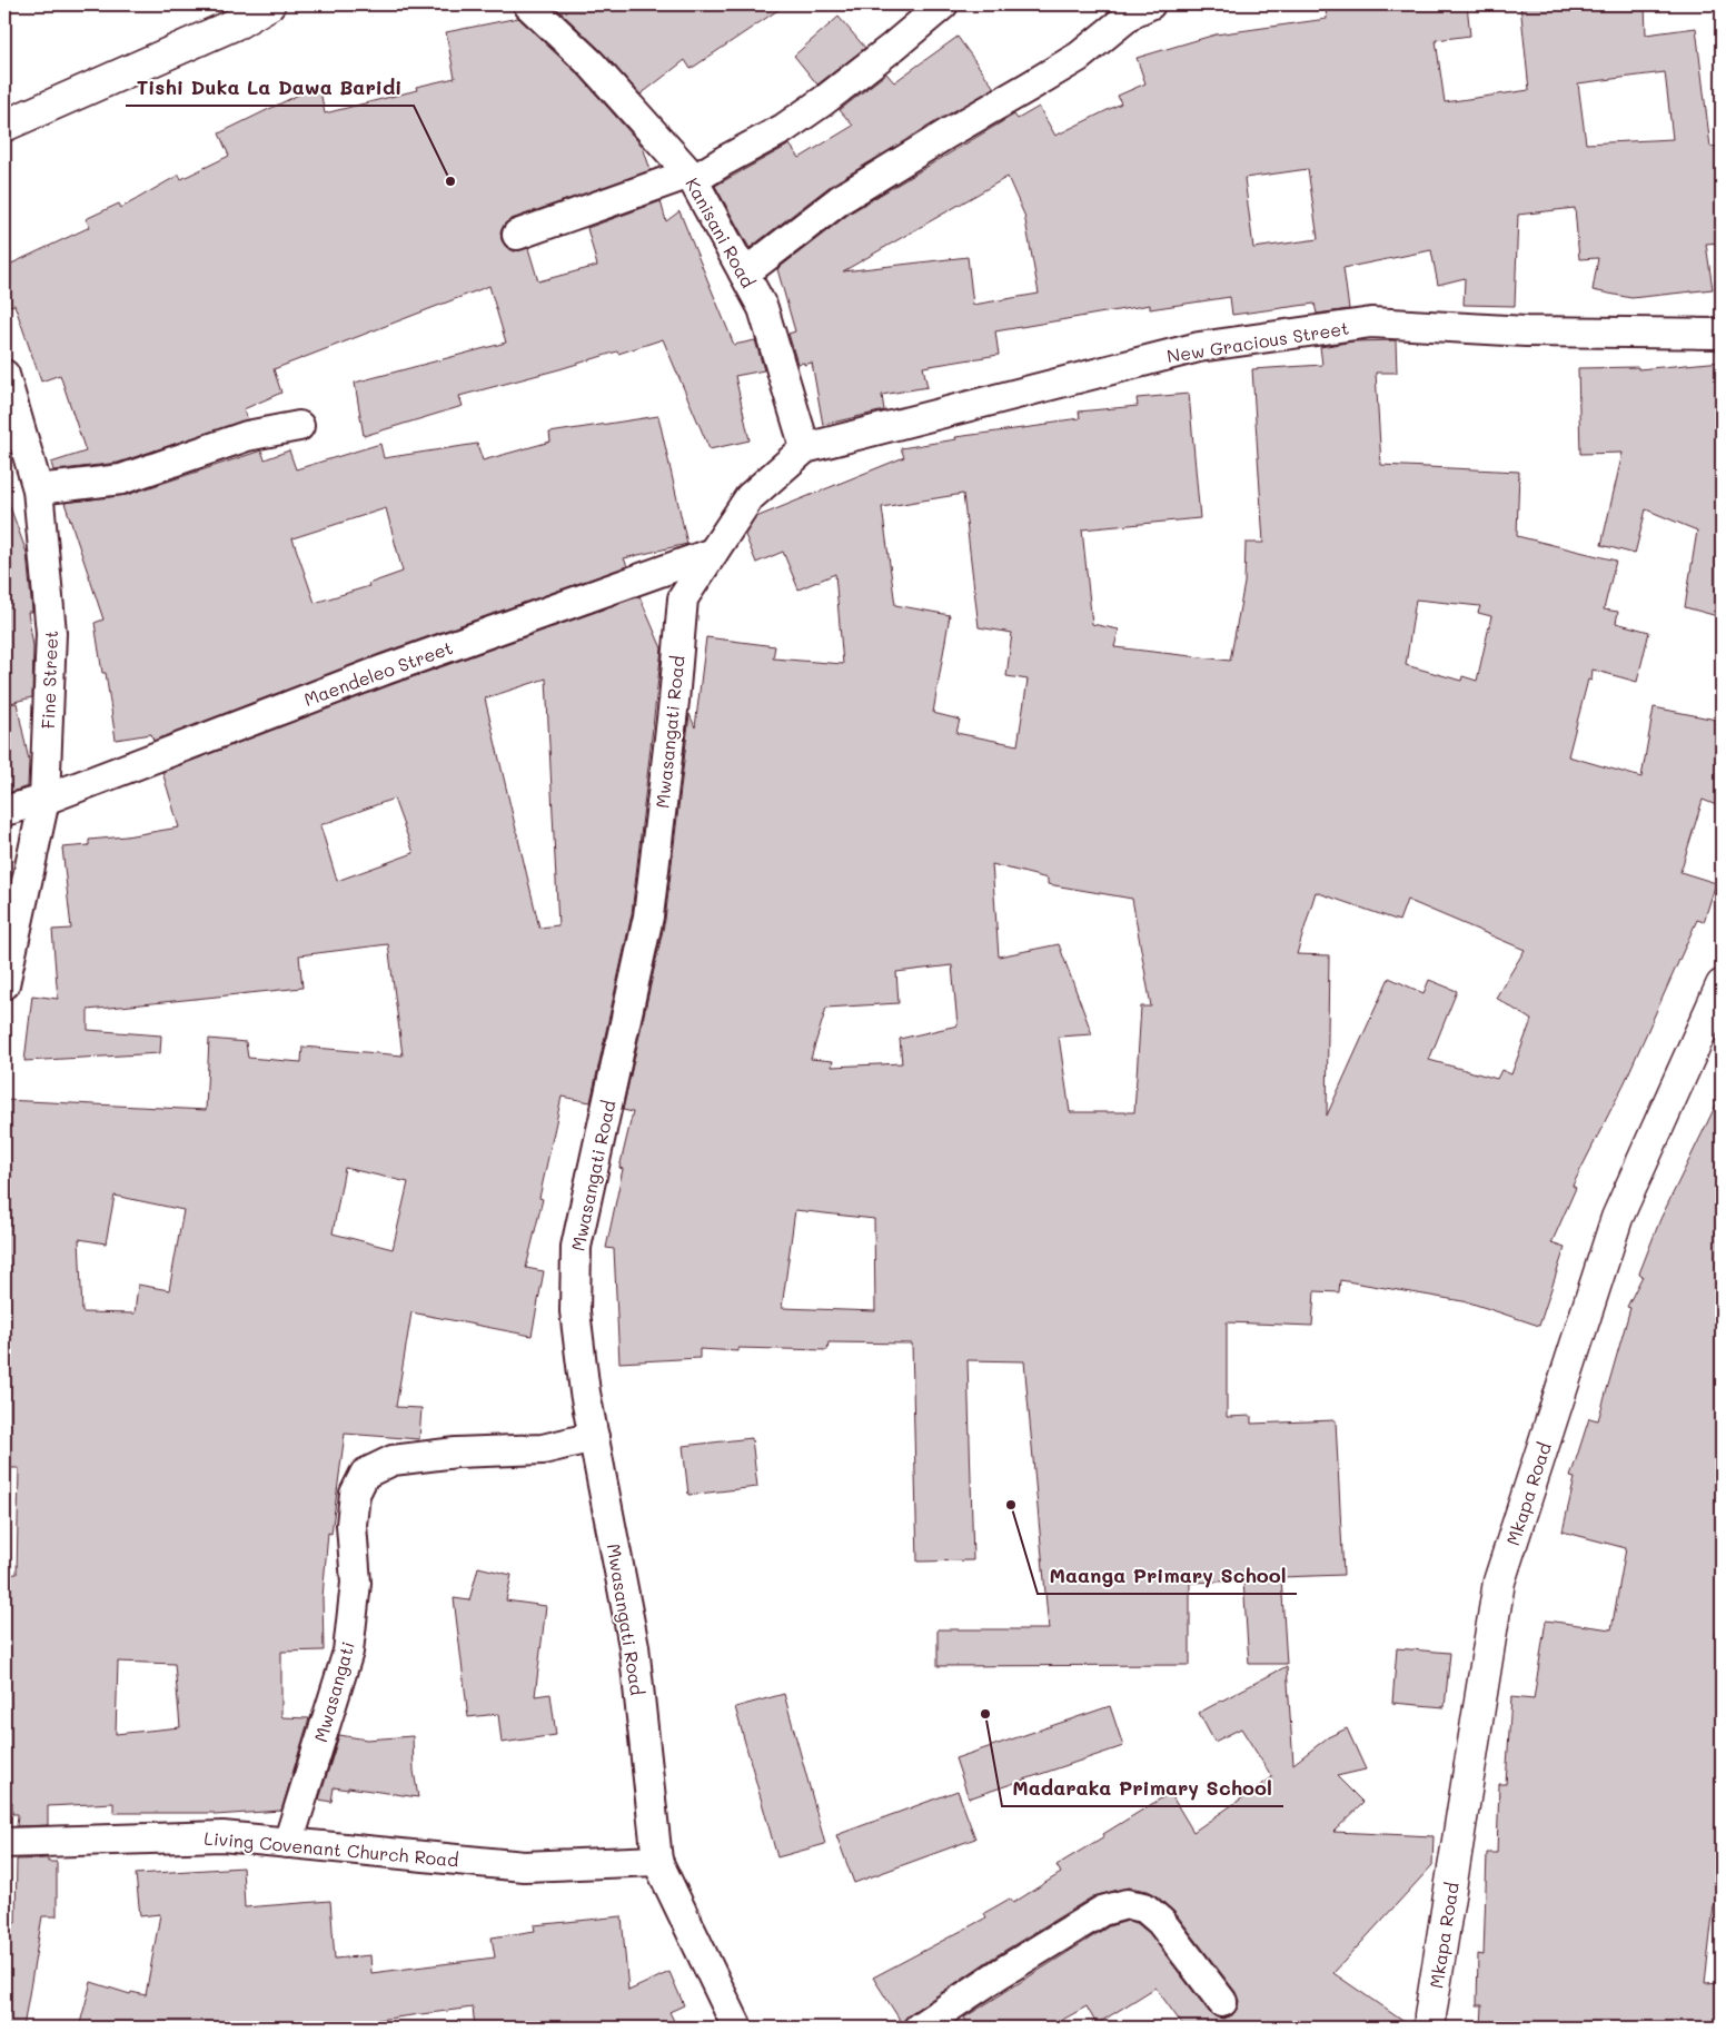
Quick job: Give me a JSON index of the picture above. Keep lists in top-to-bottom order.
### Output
{
  "streets": {
    "main road": ["Mkapa Road"],
    "street": [
      "Kanisani Road",
      "New Gracious Street",
      "Maendeleo Street",
      "Fine Street",
      "Mwasangati Road",
      "Mwasangati",
      "Living Covenant Church Road"
    ]
  },
  "crossings": [
    ["Kanisani Road", "New Gracious Street"],
    ["Kanisani Road", "Mwasangati Road"],
    ["New Gracious Street", "Mwasangati Road"],
    ["Maendeleo Street", "Fine Street"],
    ["Maendeleo Street", "Mwasangati Road"],
    ["Mwasangati Road", "Mwasangati"],
    ["Mwasangati Road", "Living Covenant Church Road"],
    ["Mwasangati", "Living Covenant Church Road"]
  ],
  "places": ["Tishi Duka La Dawa Baridi", "Maanga Primary School", "Madaraka Primary School"]
}
